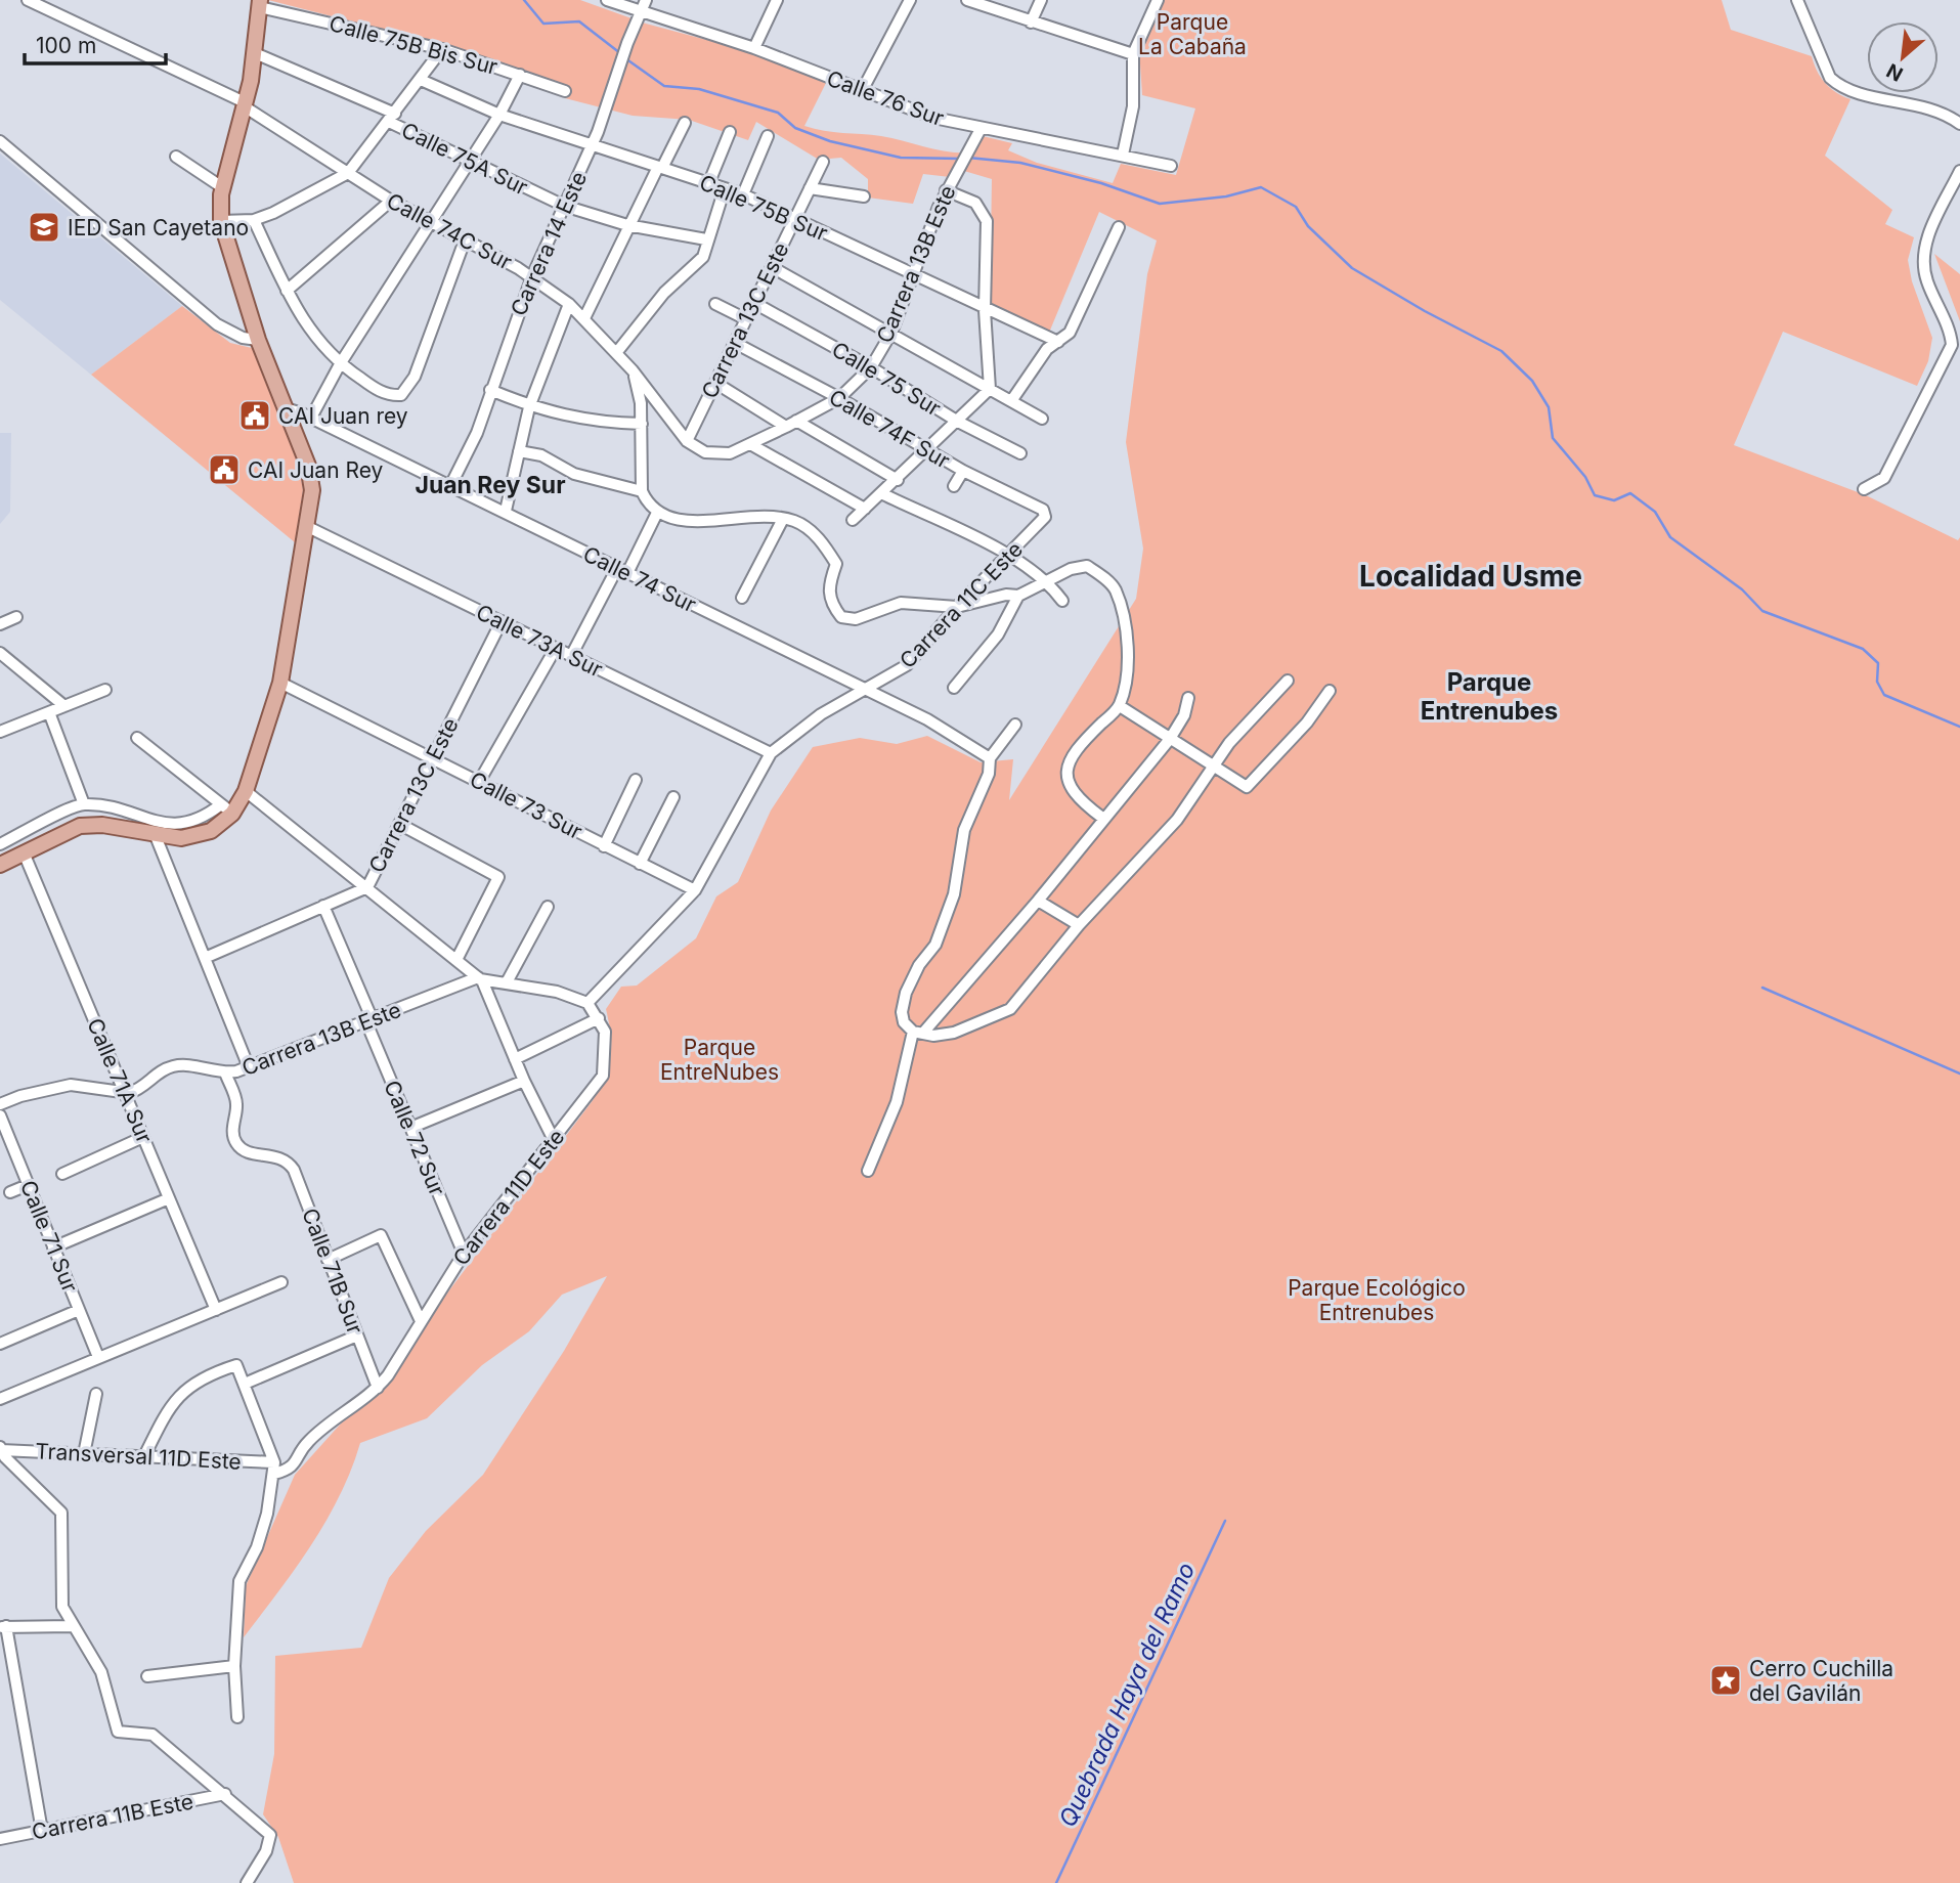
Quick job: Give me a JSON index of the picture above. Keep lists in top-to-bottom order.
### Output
{
  "streets": {
    "street": [
      "Calle 75B Bis Sur",
      "Calle 76 Sur",
      "Calle 75A Sur",
      "Calle 75B Sur",
      "Calle 74C Sur",
      "Carrera 14 Este",
      "Carrera 13B Este",
      "Carrera 13C Este",
      "Calle 75 Sur",
      "Calle 74F Sur",
      "Calle 74 Sur",
      "Carrera 11C Este",
      "Calle 73A Sur",
      "Calle 73 Sur",
      "Calle 71A Sur",
      "Calle 72 Sur",
      "Carrera 11D Este",
      "Calle 71 Sur",
      "Calle 71B Sur",
      "Transversal 11D Este",
      "Carrera 11B Este"
    ]
  },
  "crossings": [
    ["Calle 76 Sur", "Carrera 14 Este"],
    ["Calle 76 Sur", "Carrera 13B Este"],
    ["Calle 75A Sur", "Carrera 14 Este"],
    ["Calle 75B Sur", "Carrera 14 Este"],
    ["Calle 75B Sur", "Carrera 13B Este"],
    ["Calle 75B Sur", "Carrera 13C Este"],
    ["Calle 74C Sur", "Carrera 14 Este"],
    ["Calle 74C Sur", "Carrera 13B Este"],
    ["Calle 74C Sur", "Carrera 13C Este"],
    ["Carrera 14 Este", "Calle 74 Sur"],
    ["Carrera 13B Este", "Carrera 13C Este"],
    ["Carrera 13B Este", "Calle 75 Sur"],
    ["Carrera 13B Este", "Calle 74F Sur"],
    ["Carrera 13B Este", "Calle 71A Sur"],
    ["Carrera 13B Este", "Calle 72 Sur"],
    ["Carrera 13B Este", "Calle 71B Sur"],
    ["Carrera 13C Este", "Calle 75 Sur"],
    ["Carrera 13C Este", "Calle 74F Sur"],
    ["Carrera 13C Este", "Calle 73A Sur"],
    ["Carrera 13C Este", "Calle 73 Sur"],
    ["Carrera 13C Este", "Calle 72 Sur"],
    ["Calle 74F Sur", "Carrera 11C Este"],
    ["Calle 74 Sur", "Carrera 11C Este"],
    ["Carrera 11C Este", "Calle 73A Sur"],
    ["Carrera 11C Este", "Calle 73 Sur"],
    ["Carrera 11C Este", "Carrera 11D Este"],
    ["Calle 72 Sur", "Carrera 11D Este"],
    ["Carrera 11D Este", "Calle 71B Sur"],
    ["Carrera 11D Este", "Transversal 11D Este"]
  ],
  "districts": ["Juan Rey Sur", "Localidad Usme", "Parque Entrenubes"],
  "water": ["Quebrada Haya del Ramo"],
  "parks": ["Parque La Cabaña", "Parque EntreNubes", "Parque Ecológico Entrenubes"],
  "places": {
    "school or university": ["IED San Cayetano"],
    "public building": ["CAI Juan rey", "CAI Juan Rey"],
    "place": ["Cerro Cuchilla del Gavilán"]
  },
  "scale_bar": "100 m",
  "north": "bottom left"
}
